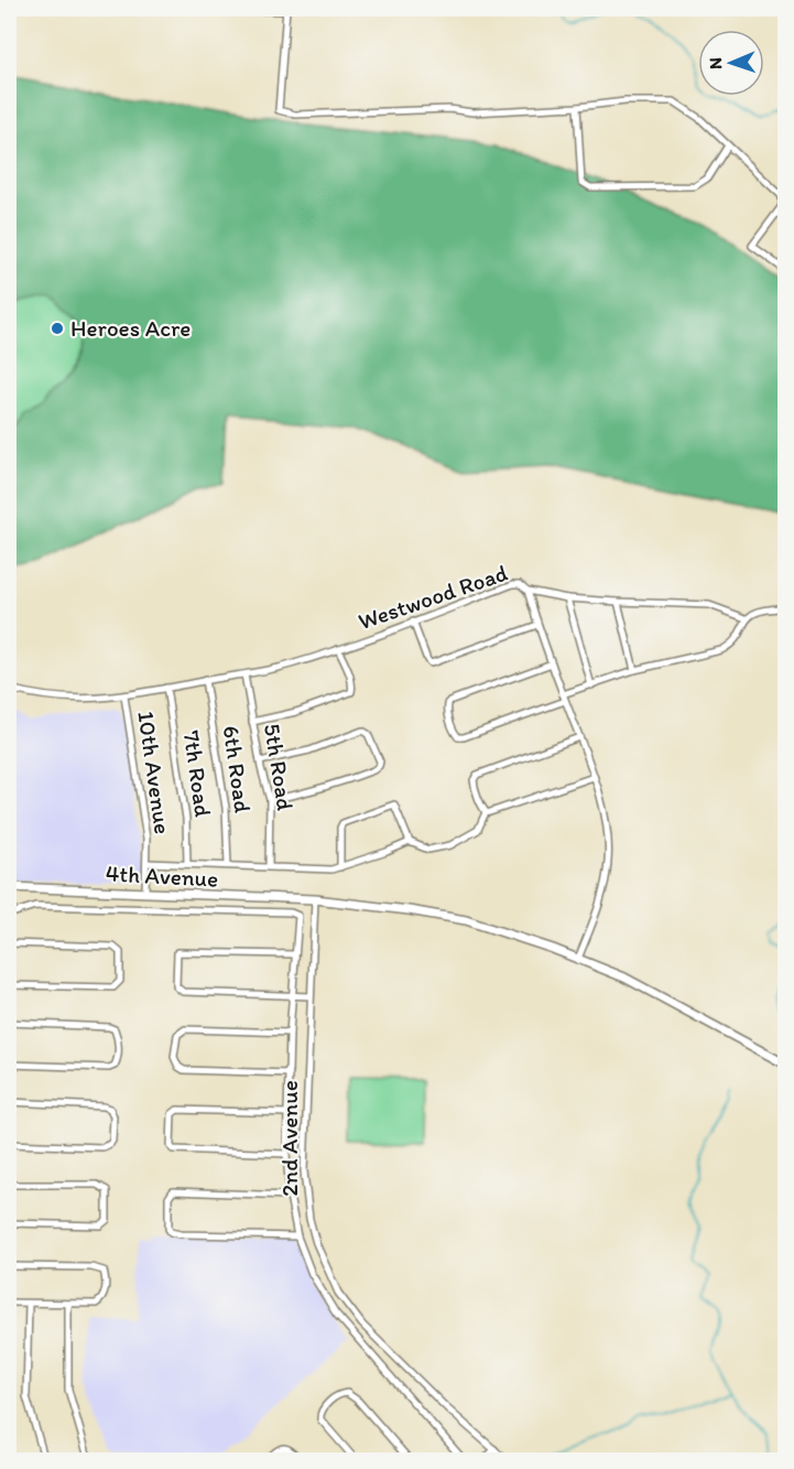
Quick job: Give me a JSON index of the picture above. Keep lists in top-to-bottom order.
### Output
{
  "streets": {
    "street": [
      "Westwood Road",
      "5th Road",
      "6th Road",
      "10th Avenue",
      "7th Road",
      "4th Avenue",
      "2nd Avenue"
    ]
  },
  "crossings": [
    ["Westwood Road", "5th Road"],
    ["Westwood Road", "6th Road"],
    ["Westwood Road", "10th Avenue"],
    ["Westwood Road", "7th Road"],
    ["Westwood Road", "4th Avenue"],
    ["10th Avenue", "4th Avenue"],
    ["4th Avenue", "2nd Avenue"]
  ],
  "places": ["Heroes Acre"],
  "north": "left"
}
